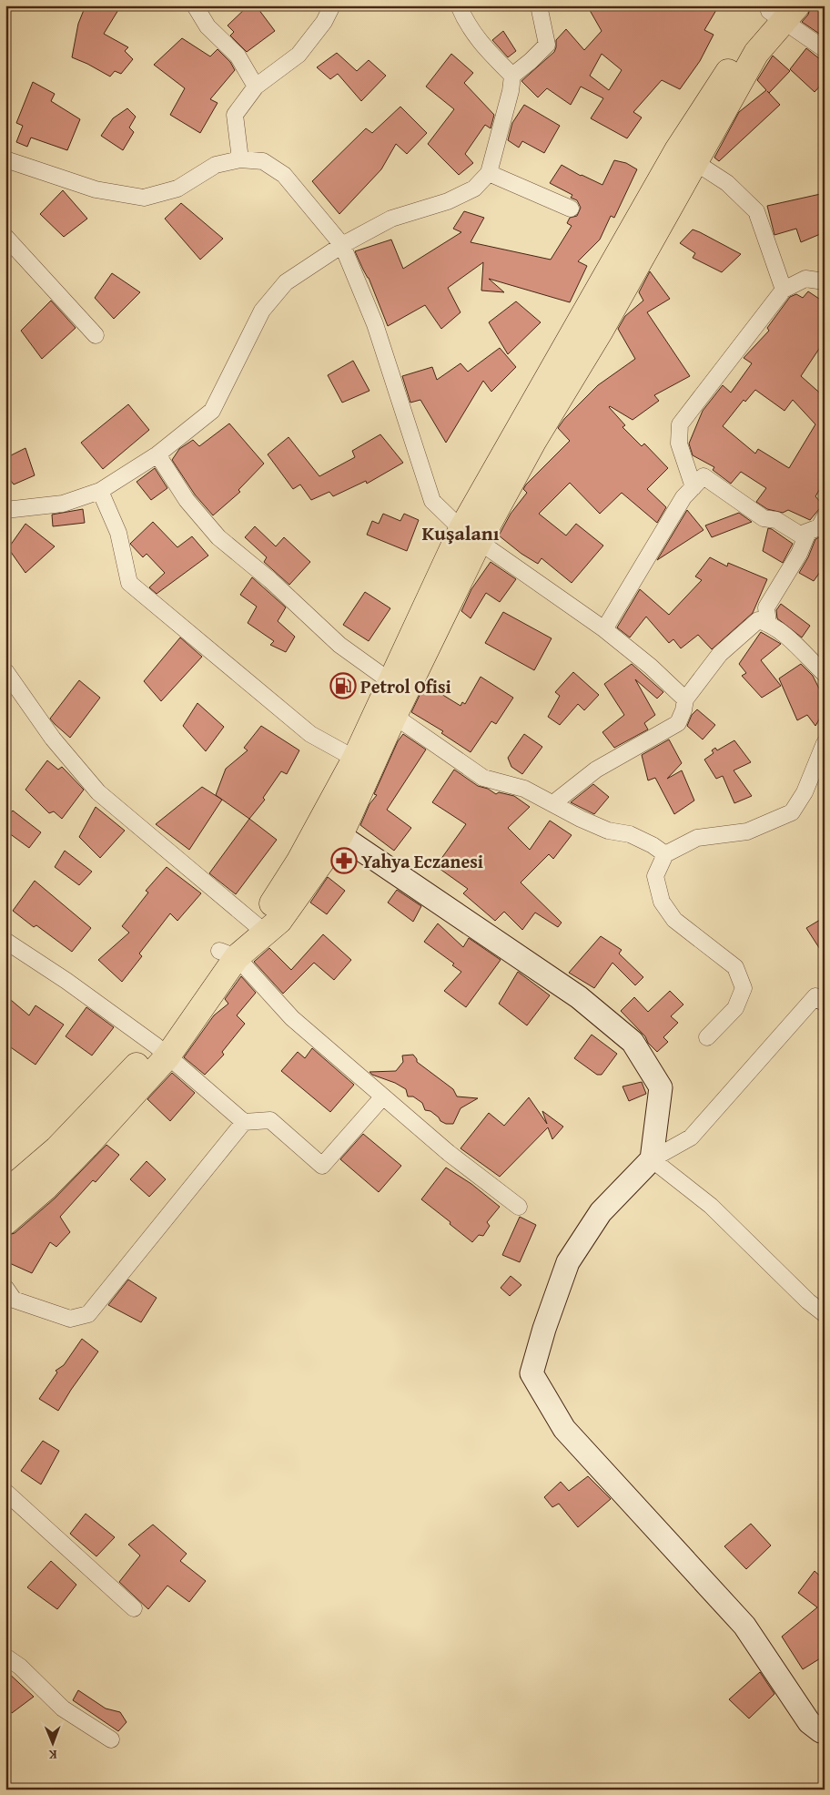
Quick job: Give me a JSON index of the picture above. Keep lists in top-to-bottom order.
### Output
{
  "districts": ["Kuşalanı"],
  "places": {
    "fuel station": ["Petrol Ofisi"],
    "pharmacy": ["Yahya Eczanesi"]
  },
  "north": "bottom"
}
